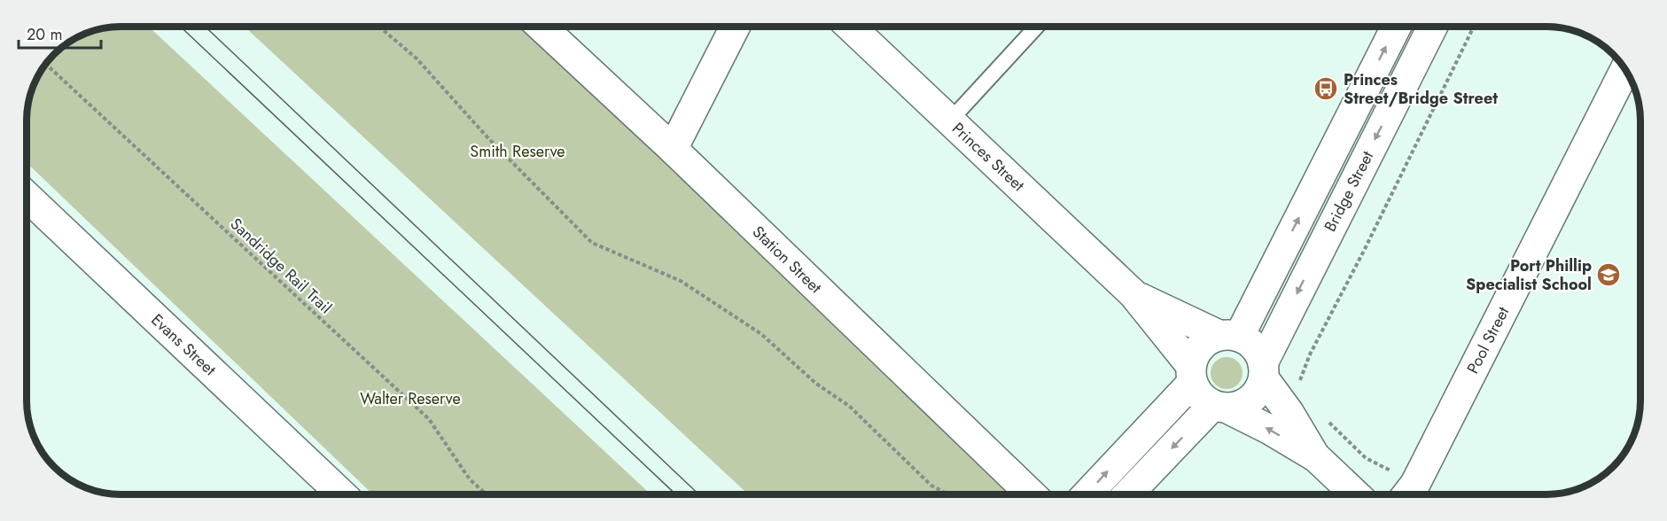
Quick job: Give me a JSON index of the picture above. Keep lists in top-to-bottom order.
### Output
{
  "streets": {
    "street": [
      "Princes Street",
      "Bridge Street",
      "Station Street",
      "Pool Street",
      "Evans Street"
    ],
    "path": ["Sandridge Rail Trail"]
  },
  "crossings": [
    ["Princes Street", "Bridge Street"]
  ],
  "parks": ["Smith Reserve", "Walter Reserve"],
  "places": {
    "bus stop": ["Princes Street/Bridge Street"],
    "school or university": ["Port Phillip Specialist School"]
  },
  "scale_bar": "20 m"
}
